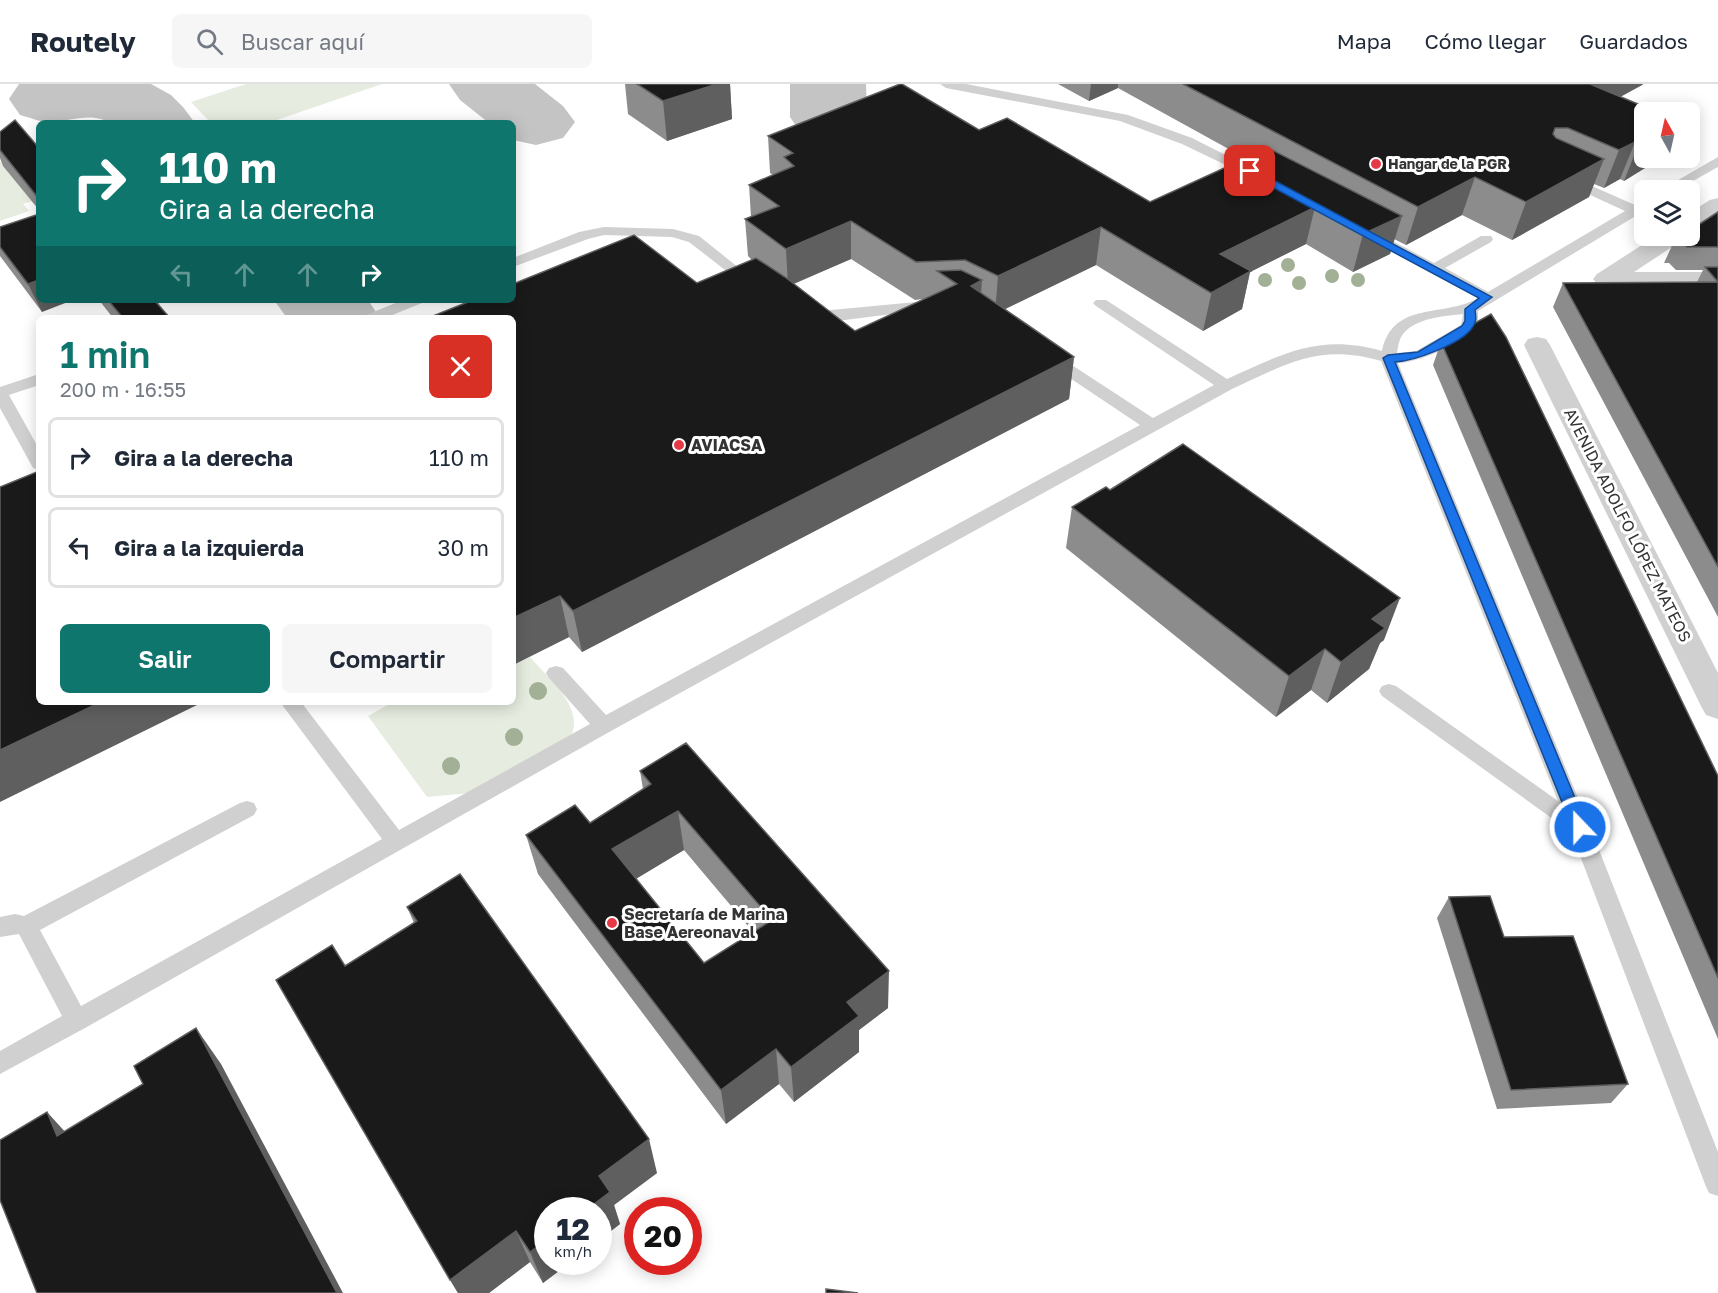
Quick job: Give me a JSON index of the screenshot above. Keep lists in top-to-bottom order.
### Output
{
  "streets": {
    "street": ["AVENIDA ADOLFO LÓPEZ MATEOS"]
  },
  "places": ["Hangar de la PGR", "AVIACSA", "Secretaría de Marina Base Aereonaval"],
  "north": "top",
  "page": {
    "header": "Routely",
    "search": "Buscar aquí",
    "nav": ["Mapa", "Cómo llegar", "Guardados"],
    "turn": ["110 m", "Gira a la derecha"],
    "heading": ["1 min", "200 m · 16:55"],
    "list": [
      {
        "name": "Gira a la derecha",
        "value": "110 m"
      },
      {
        "name": "Gira a la izquierda",
        "value": "30 m"
      }
    ],
    "buttons": ["Salir", "Compartir"],
    "speed": "12 km/h",
    "limit": "20"
  }
}
